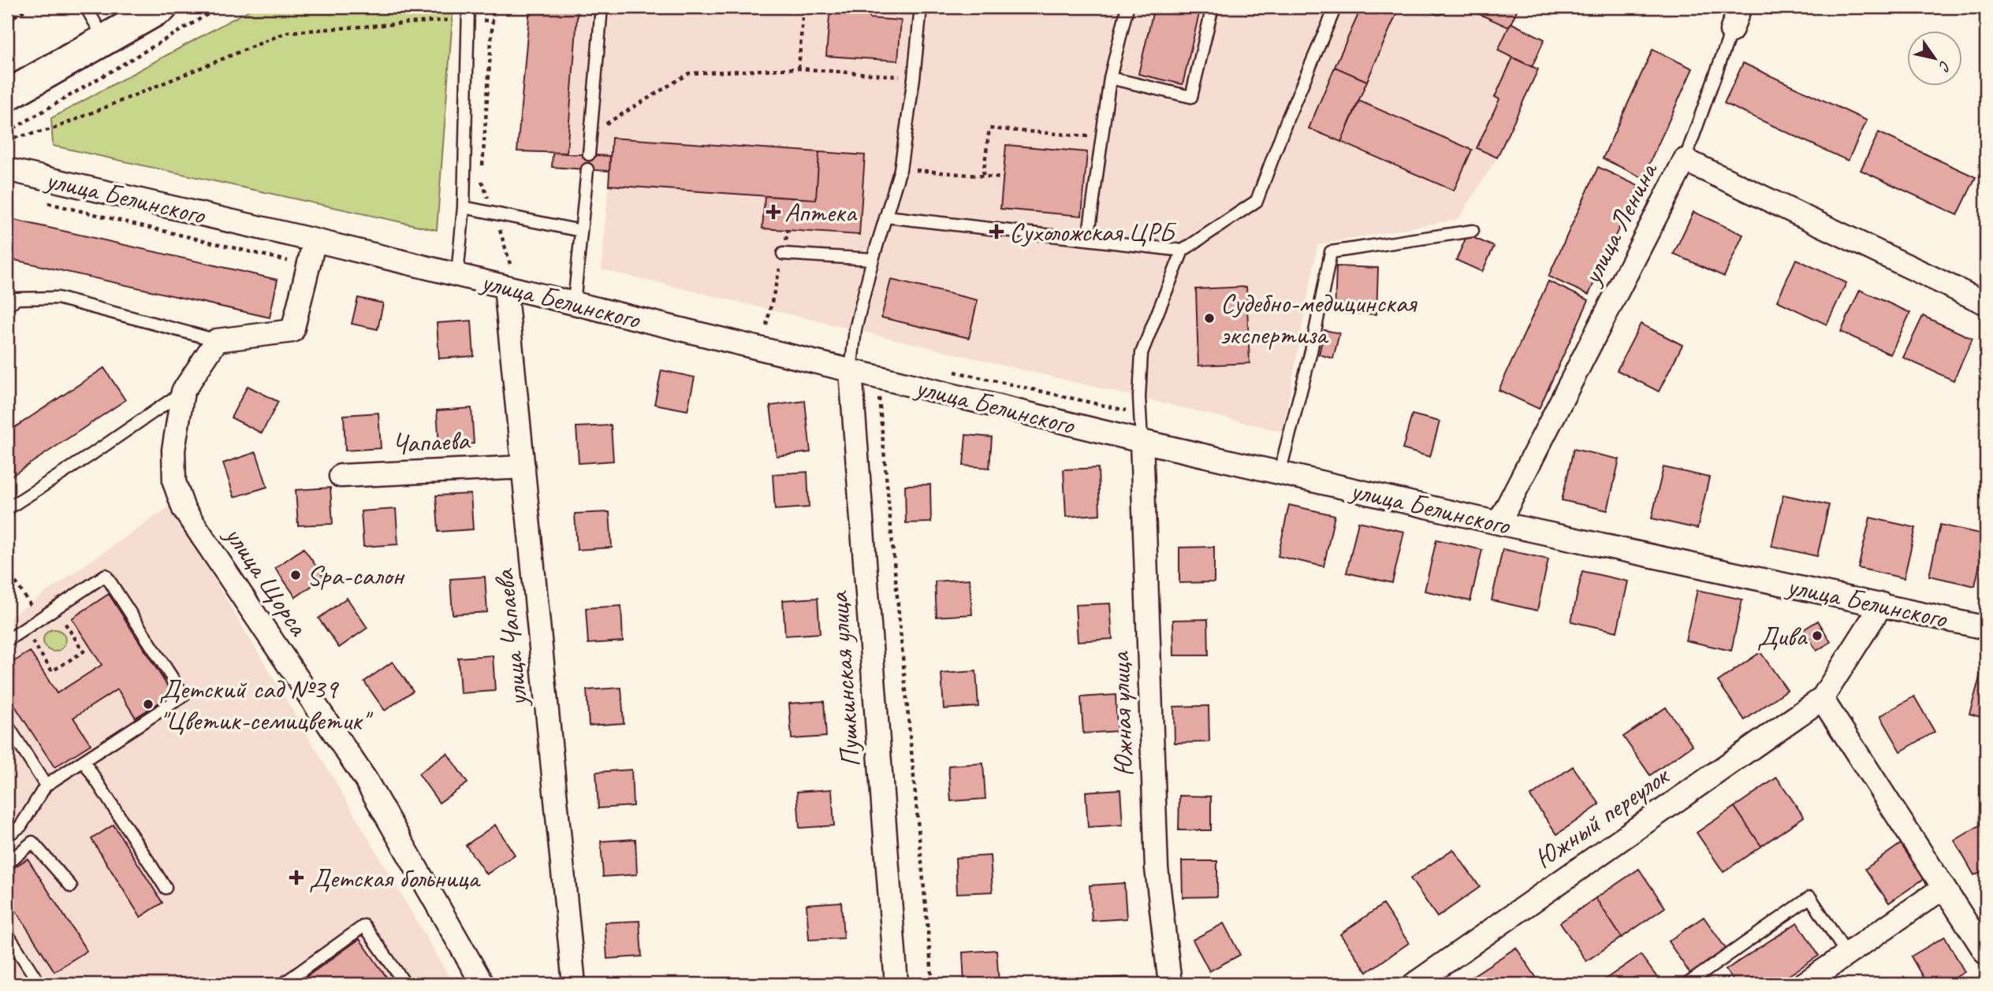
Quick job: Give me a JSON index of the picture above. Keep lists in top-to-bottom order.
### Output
{
  "streets": {
    "street": [
      "улица Белинского",
      "улица Ленина",
      "Чапаева",
      "улица Щорса",
      "улица Чапаева",
      "Пушкинская улица",
      "Южная улица",
      "Южный переулок"
    ]
  },
  "crossings": [
    ["улица Белинского", "улица Ленина"],
    ["улица Белинского", "улица Чапаева"],
    ["улица Белинского", "Пушкинская улица"],
    ["улица Белинского", "Южная улица"],
    ["Чапаева", "улица Чапаева"]
  ],
  "places": {
    "health": ["Аптека", "Сухоложская ЦРБ", "Детская больница"],
    "other": [
      "Судебно-медицинская экспертиза",
      "Spa-салон",
      "Дива",
      "Детский сад №39 \"Цветик-семицветик\""
    ]
  },
  "north": "bottom right"
}
